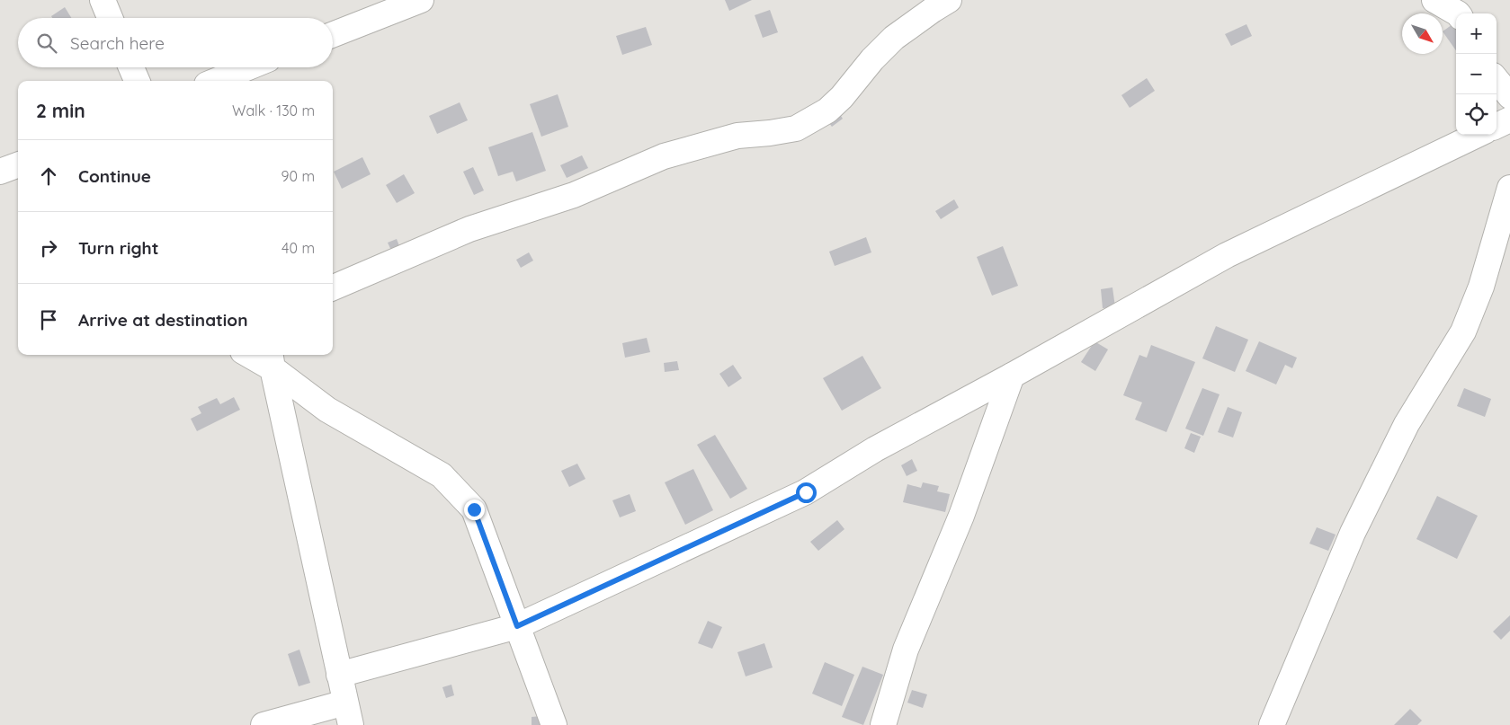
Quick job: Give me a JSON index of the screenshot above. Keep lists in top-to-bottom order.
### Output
{
  "north": "bottom right",
  "page": {
    "map_buttons": ["+", "−"],
    "search": "Search here",
    "heading": ["2 min", "Walk · 130 m"],
    "list": [
      ["Continue", "90 m"],
      ["Turn right", "40 m"],
      "Arrive at destination"
    ]
  }
}
